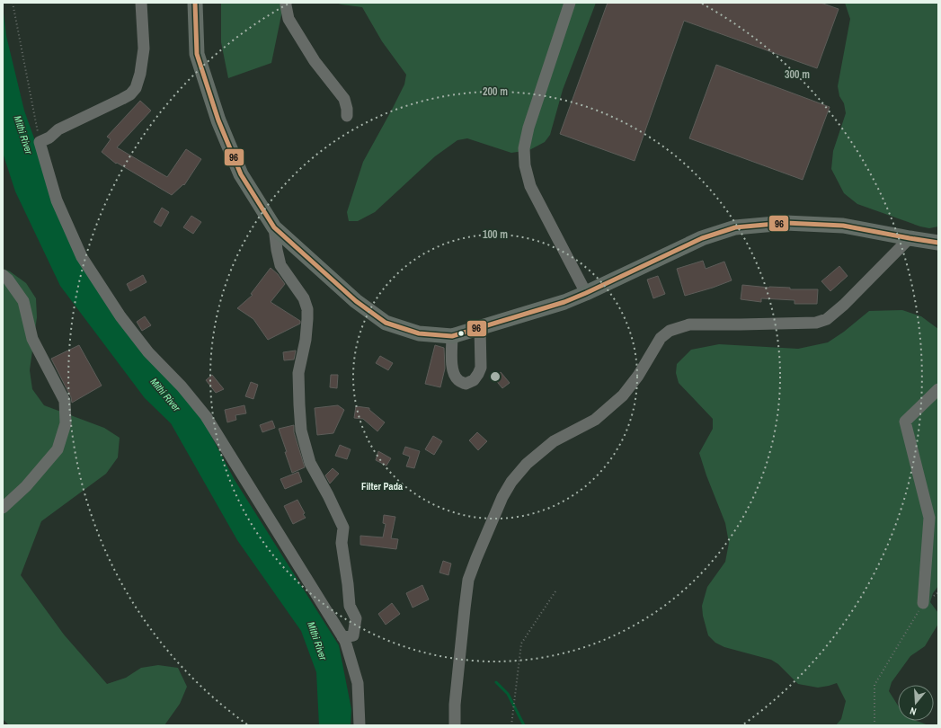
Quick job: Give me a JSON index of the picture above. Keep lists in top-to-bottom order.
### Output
{
  "districts": ["Filter Pada"],
  "water": ["Mithi River"],
  "lines": ["transit line 96"],
  "north": "bottom",
  "rings": ["300 m", "200 m", "100 m"]
}
